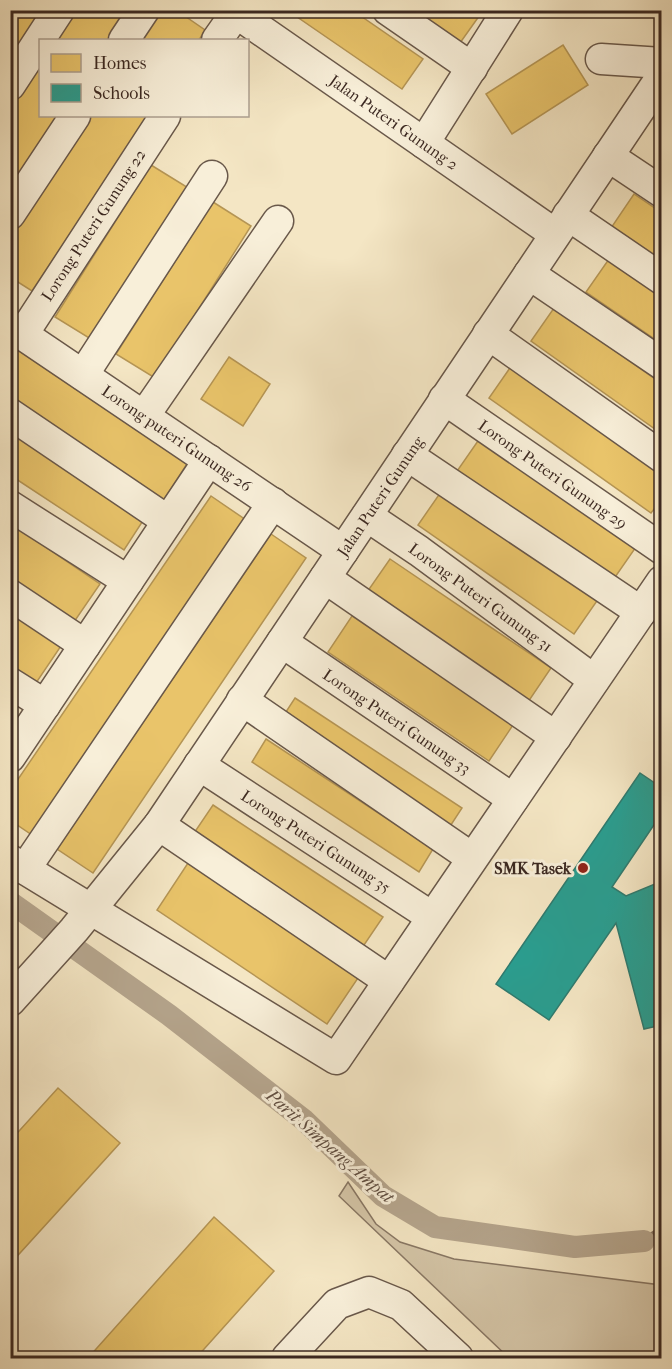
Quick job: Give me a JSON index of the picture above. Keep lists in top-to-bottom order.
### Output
{
  "streets": {
    "street": [
      "Jalan Puteri Gunung 2",
      "Lorong Puteri Gunung 22",
      "Lorong puteri Gunung 26",
      "Lorong Puteri Gunung 29",
      "Jalan Puteri Gunung",
      "Lorong Puteri Gunung 31",
      "Lorong Puteri Gunung 33",
      "Lorong Puteri Gunung 35"
    ]
  },
  "crossings": [
    ["Jalan Puteri Gunung 2", "Jalan Puteri Gunung"],
    ["Lorong Puteri Gunung 22", "Lorong puteri Gunung 26"],
    ["Lorong puteri Gunung 26", "Jalan Puteri Gunung"],
    ["Lorong Puteri Gunung 29", "Jalan Puteri Gunung"],
    ["Jalan Puteri Gunung", "Lorong Puteri Gunung 31"],
    ["Jalan Puteri Gunung", "Lorong Puteri Gunung 33"],
    ["Jalan Puteri Gunung", "Lorong Puteri Gunung 35"]
  ],
  "water": ["Parit Simpang Ampat"],
  "places": ["SMK Tasek"],
  "legend": ["Homes", "Schools"]
}
